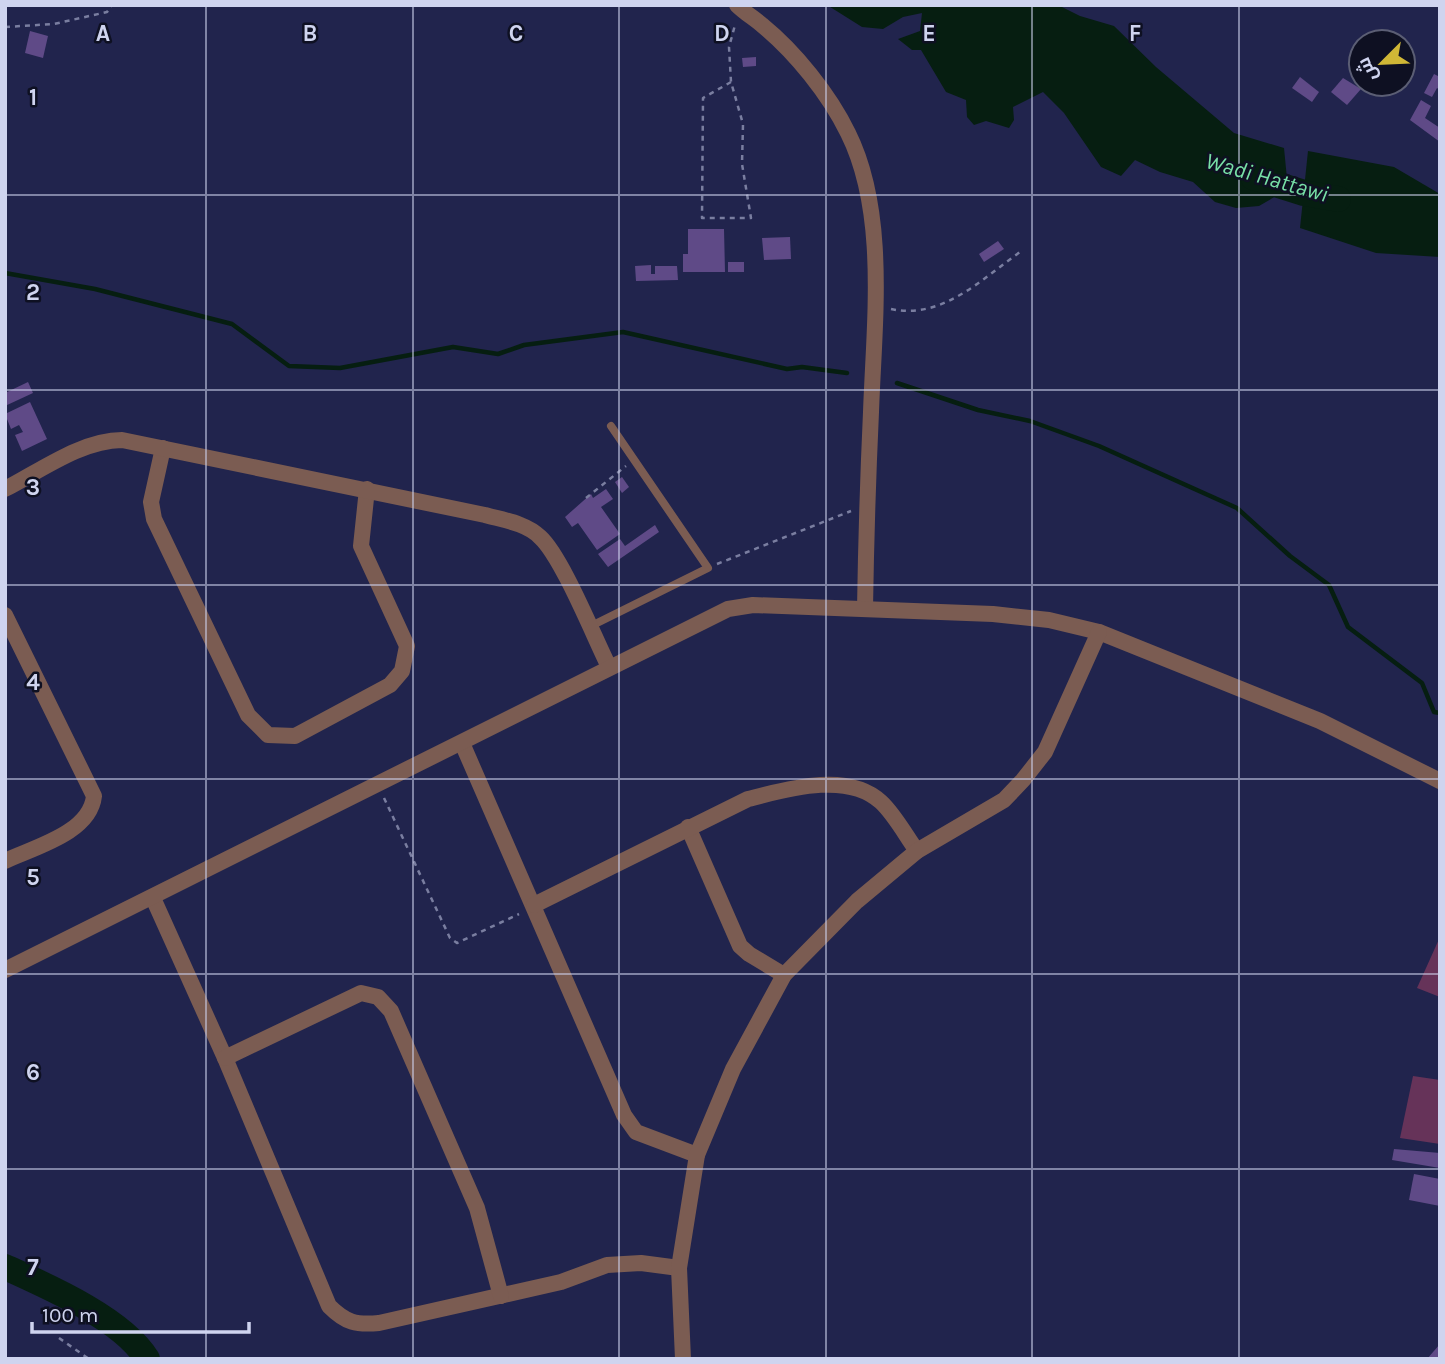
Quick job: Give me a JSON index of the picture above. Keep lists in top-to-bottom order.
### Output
{
  "water": ["Wadi Hattawi"],
  "scale_bar": "100 m",
  "north": "bottom left",
  "grid": {
    "columns": [
      "A",
      "B",
      "C",
      "D",
      "E",
      "F"
    ],
    "rows": [
      "1",
      "2",
      "3",
      "4",
      "5",
      "6",
      "7"
    ]
  }
}
